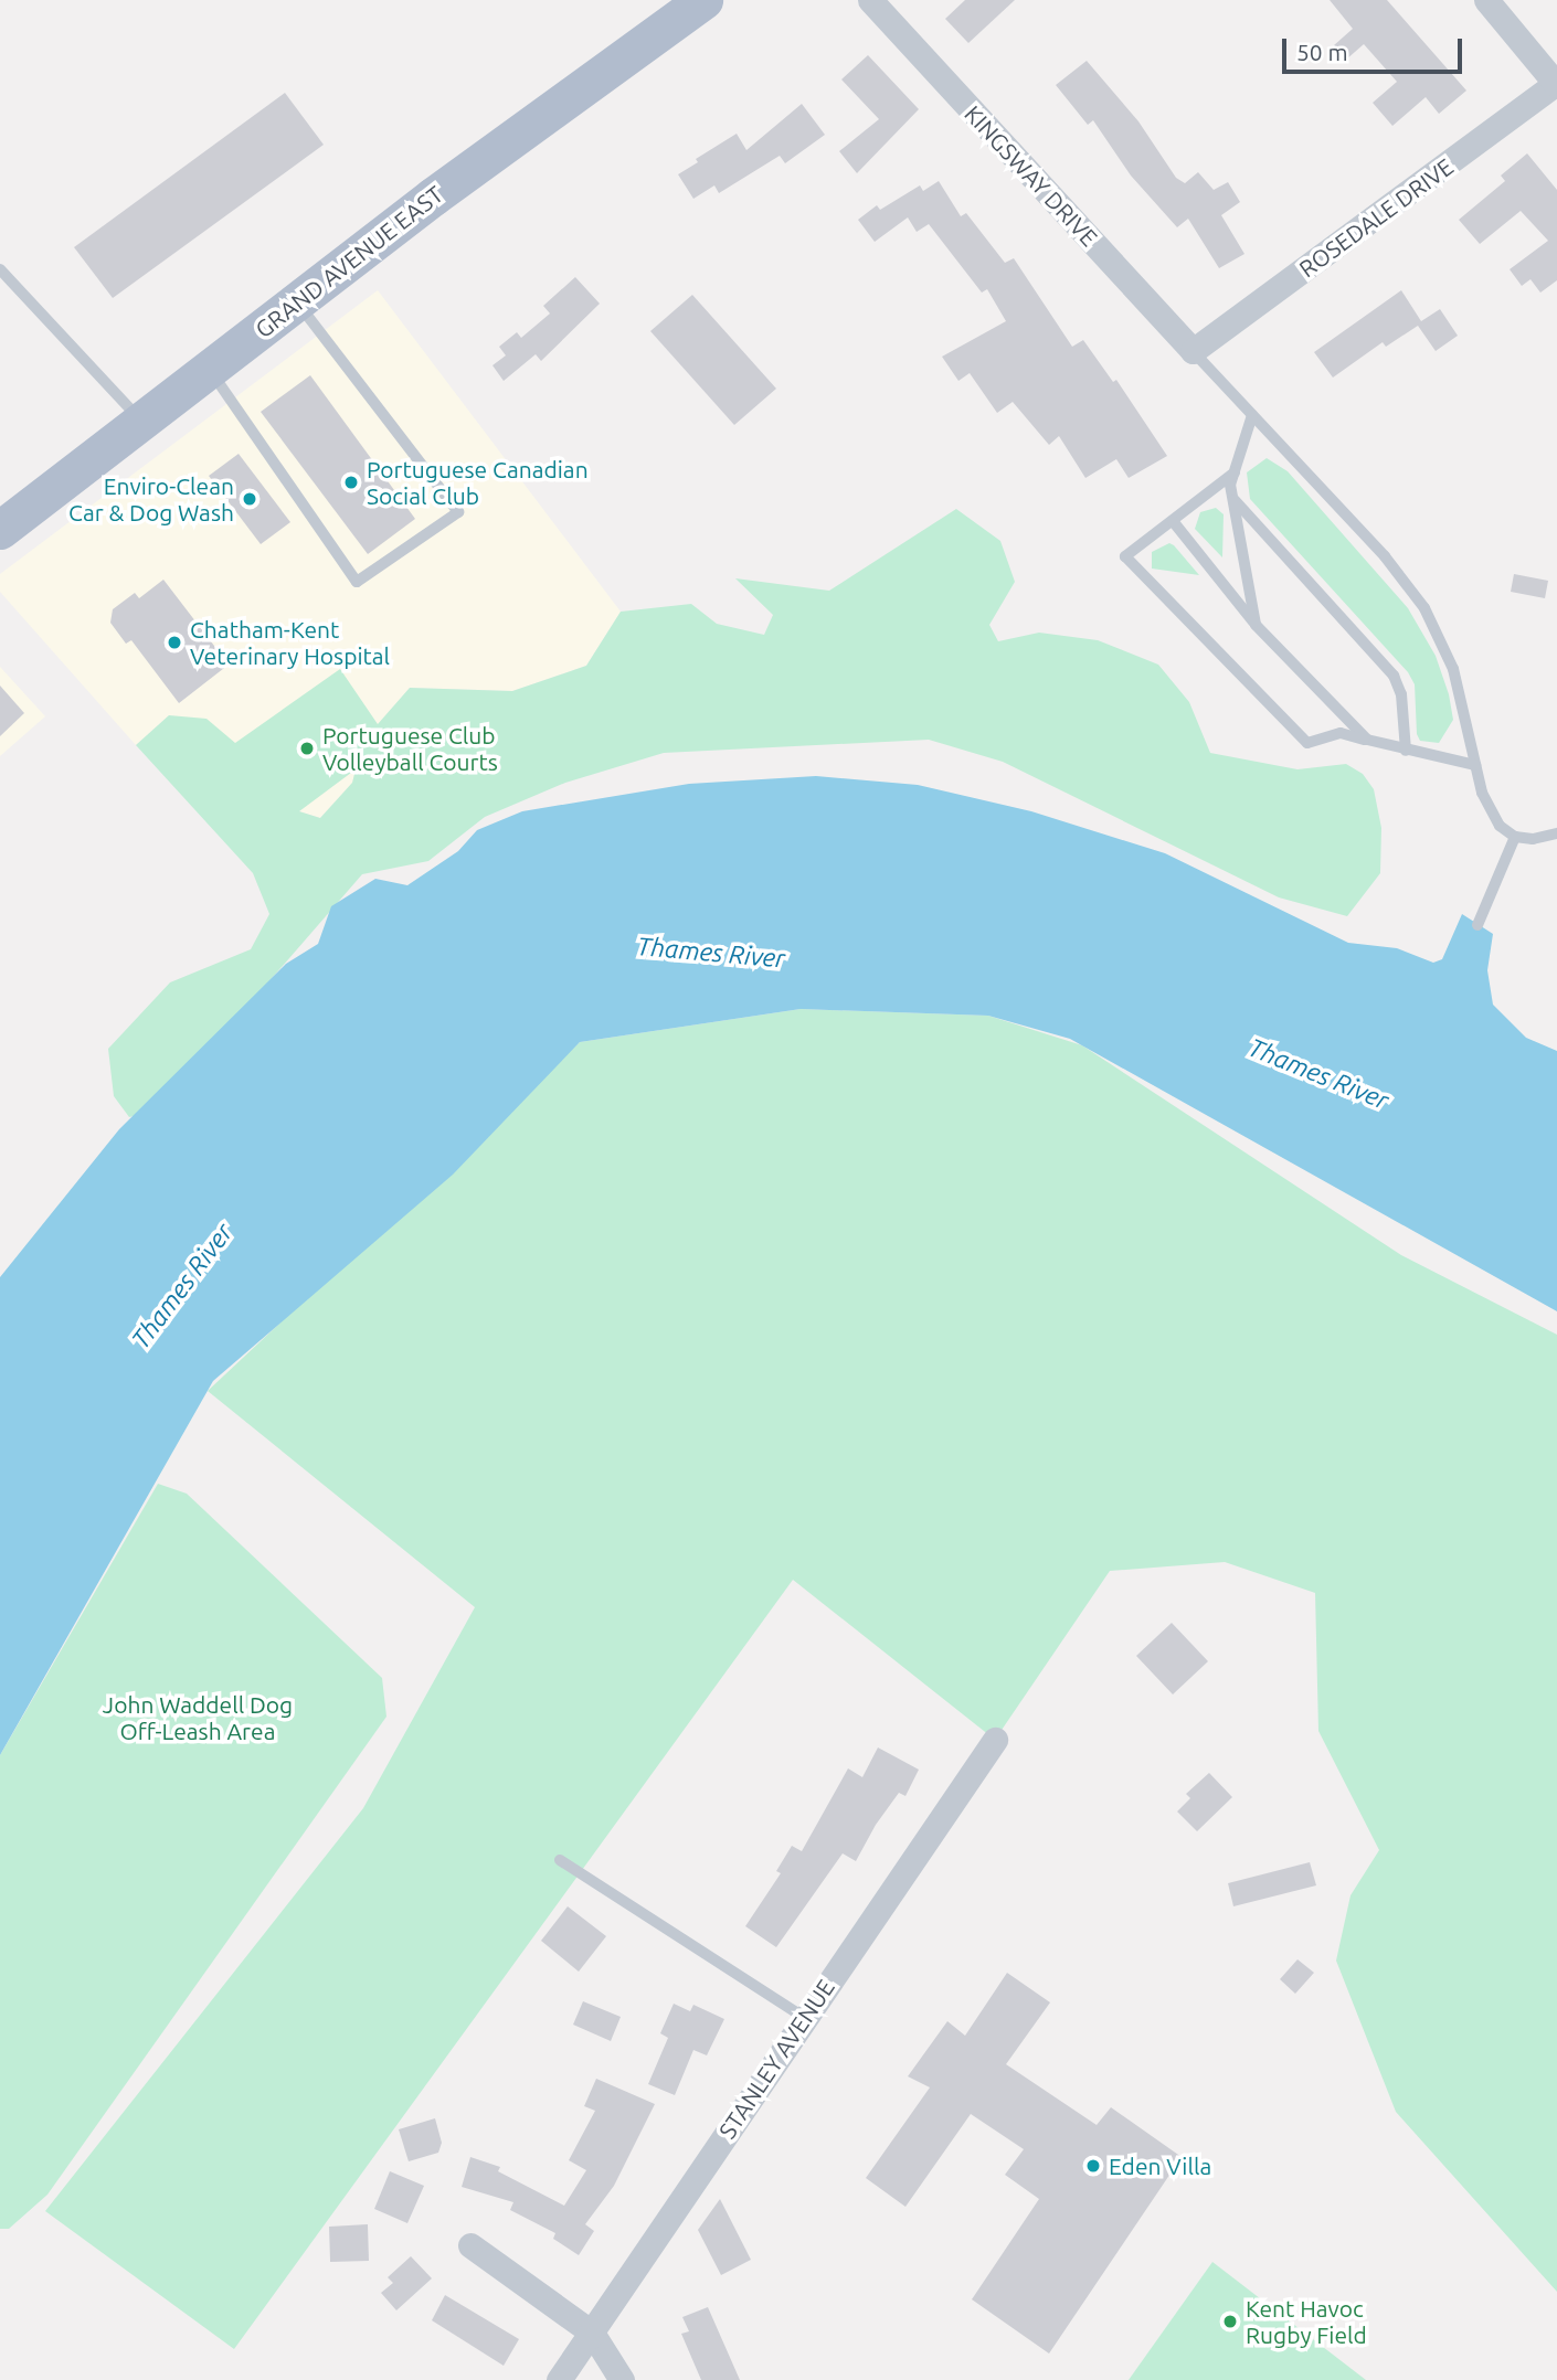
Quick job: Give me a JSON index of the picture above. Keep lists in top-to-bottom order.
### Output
{
  "streets": {
    "main road": ["GRAND AVENUE EAST"],
    "street": ["KINGSWAY DRIVE", "ROSEDALE DRIVE", "STANLEY AVENUE"]
  },
  "crossings": [
    ["KINGSWAY DRIVE", "ROSEDALE DRIVE"]
  ],
  "water": ["Thames River"],
  "parks": ["John Waddell Dog Off-Leash Area"],
  "places": [
    "Portuguese Canadian Social Club",
    "Enviro-Clean Car & Dog Wash",
    "Chatham-Kent Veterinary Hospital",
    "Portuguese Club Volleyball Courts",
    "Eden Villa",
    "Kent Havoc Rugby Field"
  ],
  "scale_bar": "50 m"
}
